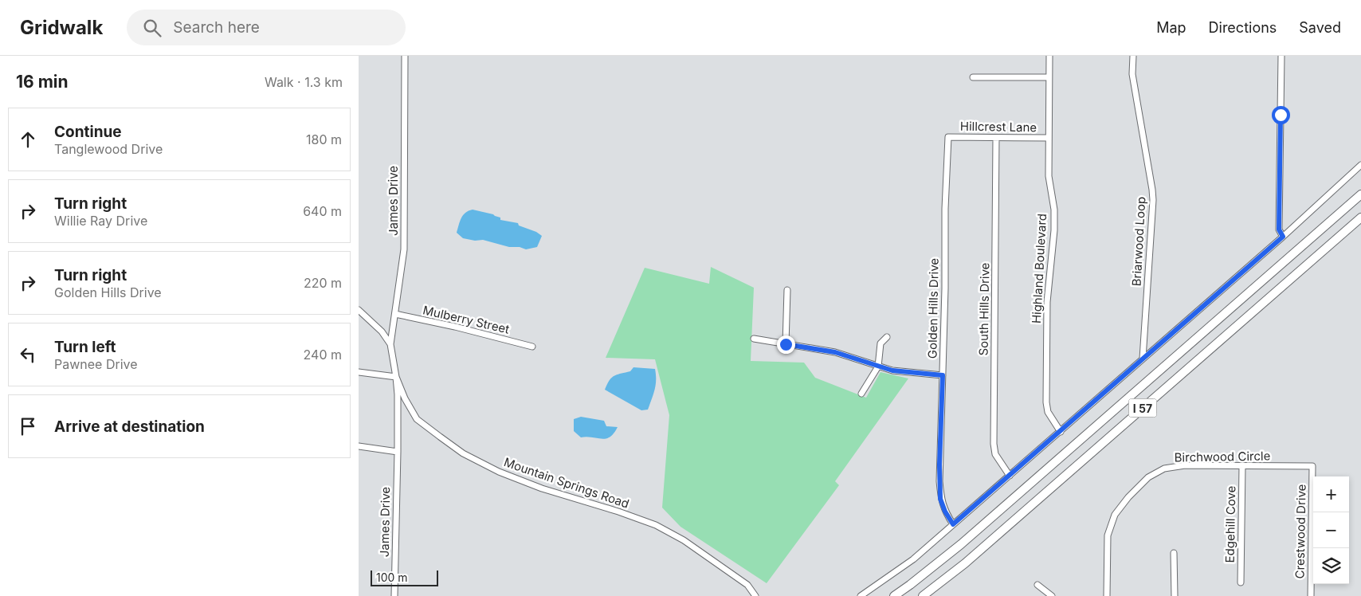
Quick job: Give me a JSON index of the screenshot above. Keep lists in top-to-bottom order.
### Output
{
  "streets": {
    "highway": ["I 57"],
    "street": [
      "Hillcrest Lane",
      "James Drive",
      "Briarwood Loop",
      "Highland Boulevard",
      "Golden Hills Drive",
      "South Hills Drive",
      "Mulberry Street",
      "Birchwood Circle",
      "Mountain Springs Road",
      "Edgehill Cove",
      "Crestwood Drive"
    ]
  },
  "crossings": [
    ["Hillcrest Lane", "Highland Boulevard"],
    ["Hillcrest Lane", "Golden Hills Drive"],
    ["Hillcrest Lane", "South Hills Drive"],
    ["James Drive", "Mulberry Street"],
    ["James Drive", "Mountain Springs Road"],
    ["Birchwood Circle", "Edgehill Cove"],
    ["Birchwood Circle", "Crestwood Drive"]
  ],
  "scale_bar": "100 m",
  "page": {
    "header": "Gridwalk",
    "search": "Search here",
    "nav": ["Map", "Directions", "Saved"],
    "heading": ["16 min", "Walk · 1.3 km"],
    "list": [
      ["Continue", "Tanglewood Drive", "180 m"],
      ["Turn right", "Willie Ray Drive", "640 m"],
      ["Turn right", "Golden Hills Drive", "220 m"],
      ["Turn left", "Pawnee Drive", "240 m"],
      "Arrive at destination"
    ],
    "map_buttons": ["+", "−"],
    "scale": "100 m"
  }
}
